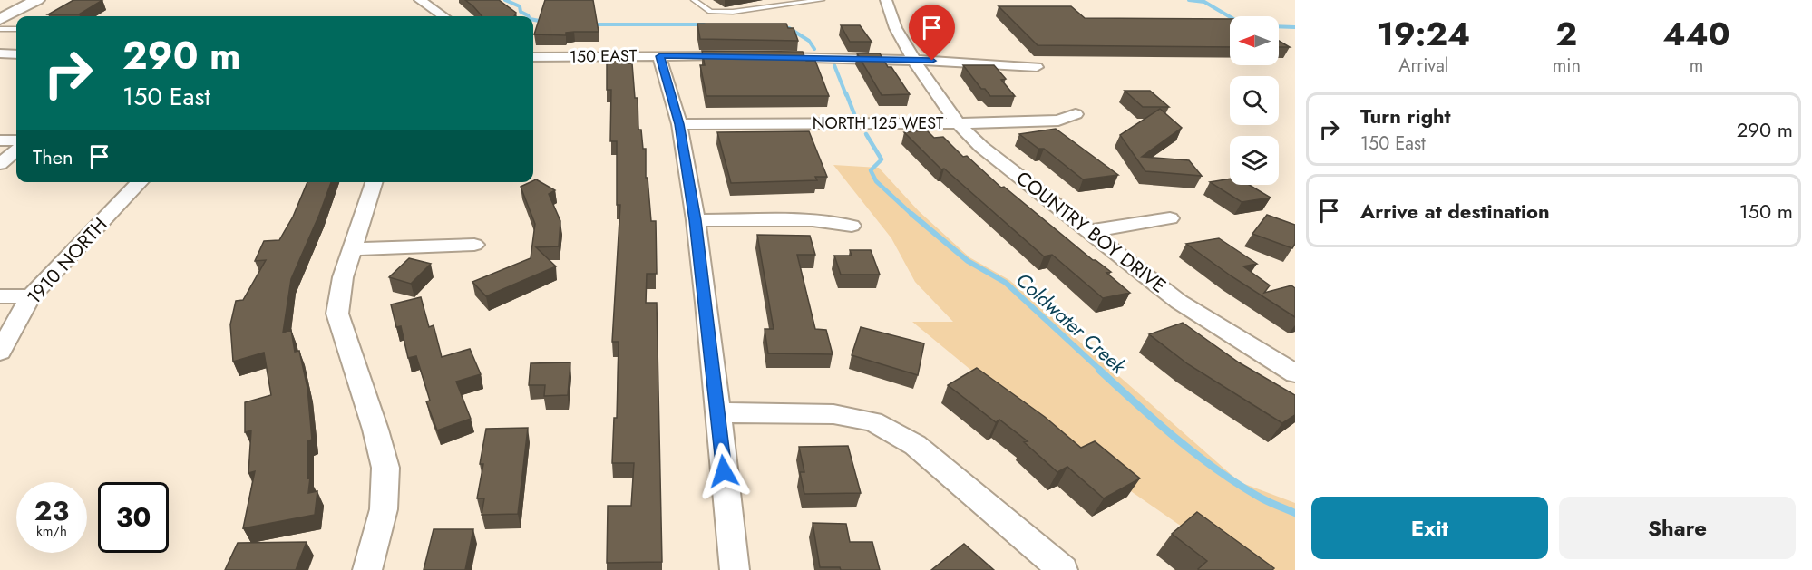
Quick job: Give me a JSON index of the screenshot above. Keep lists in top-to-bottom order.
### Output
{
  "streets": {
    "street": [
      "150 EAST",
      "NORTH 125 WEST",
      "COUNTRY BOY DRIVE",
      "1910 NORTH"
    ]
  },
  "crossings": [
    ["NORTH 125 WEST", "COUNTRY BOY DRIVE"]
  ],
  "water": ["Coldwater Creek"],
  "north": "left",
  "page": {
    "eta": [
      "19:24",
      "Arrival",
      "2",
      "min",
      "440",
      "m"
    ],
    "turn": ["290 m", "150 East"],
    "list": [
      {
        "name": "Turn right",
        "note": "150 East",
        "value": "290 m"
      },
      {
        "name": "Arrive at destination",
        "value": "150 m"
      }
    ],
    "then": "Then",
    "speed": "23 km/h",
    "limit": "30",
    "buttons": ["Exit", "Share"]
  }
}
